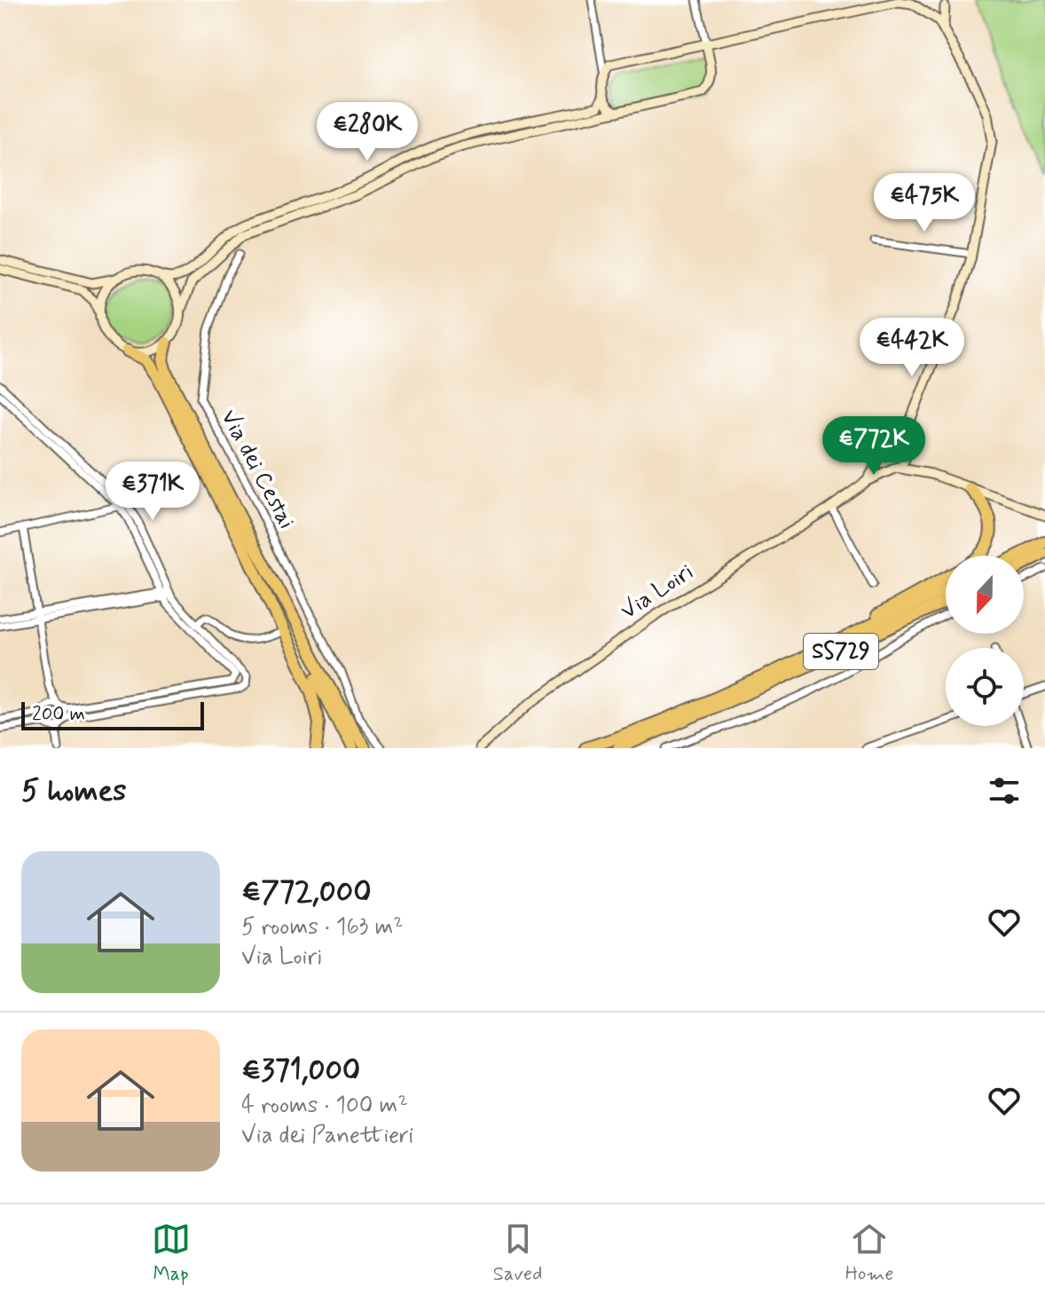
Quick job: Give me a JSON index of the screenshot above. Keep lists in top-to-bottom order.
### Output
{
  "streets": {
    "highway": ["SS729"],
    "main road": ["Via Loiri"],
    "street": ["Via dei Cestai"]
  },
  "scale_bar": "200 m",
  "north": "bottom",
  "page": {
    "price": [
      "€280K",
      "€475K",
      "€442K",
      "€772K",
      "€371K"
    ],
    "scale": "200 m",
    "heading": "5 homes",
    "list": [
      {
        "name": "€772,000",
        "note": "5 rooms · 163 m² · Via Loiri"
      },
      {
        "name": "€371,000",
        "note": "4 rooms · 100 m² · Via dei Panettieri"
      }
    ],
    "tabs": ["Map", "Saved", "Home"]
  }
}
